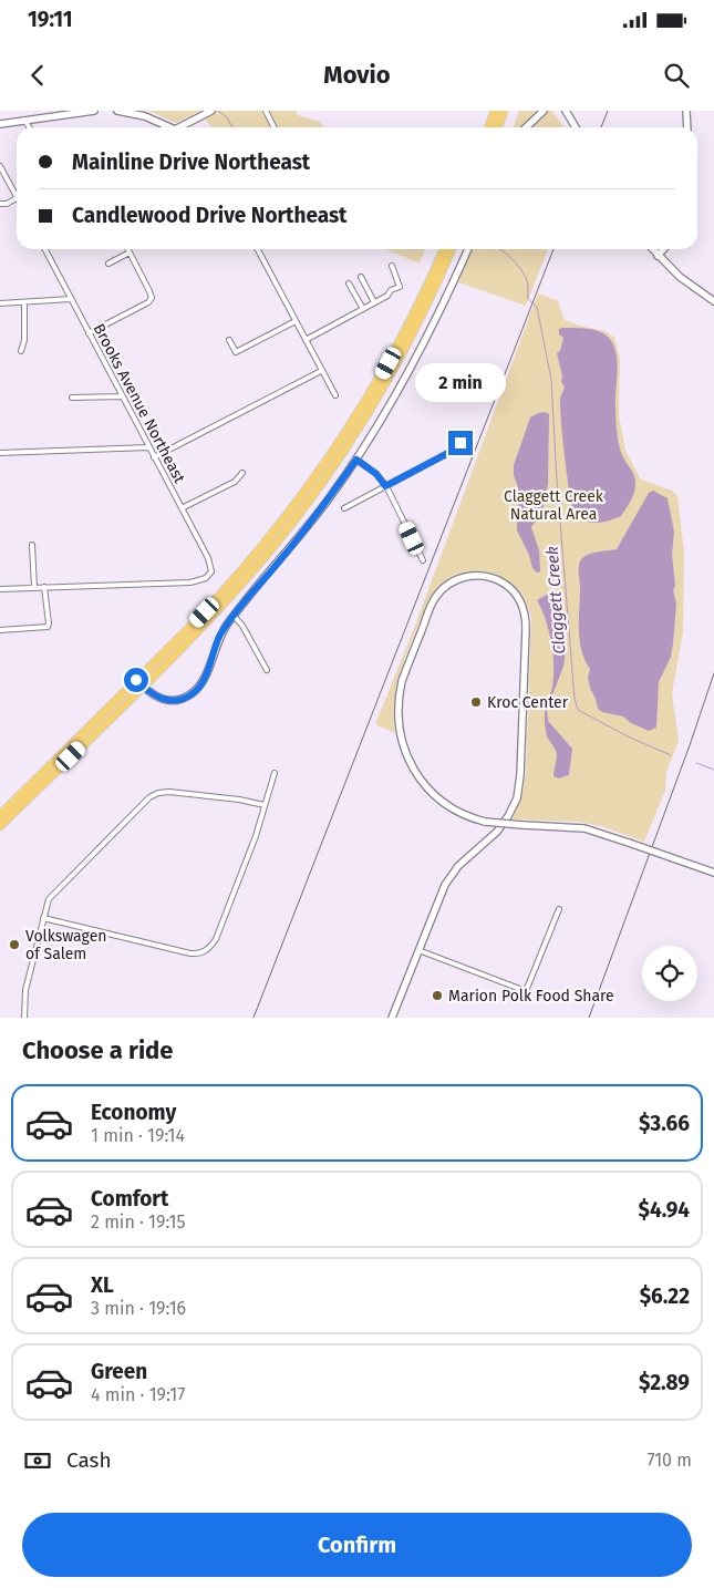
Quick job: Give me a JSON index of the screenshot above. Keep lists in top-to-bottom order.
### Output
{
  "streets": {
    "street": ["Brooks Avenue Northeast"]
  },
  "water": ["Claggett Creek"],
  "parks": ["Claggett Creek Natural Area"],
  "places": ["Kroc Center", "Volkswagen of Salem", "Marion Polk Food Share"],
  "page": {
    "status": "19:11",
    "header": "Movio",
    "banner": ["Mainline Drive Northeast", "Candlewood Drive Northeast"],
    "bubble": "2 min",
    "heading": "Choose a ride",
    "list": [
      {
        "name": "Economy",
        "note": "1 min · 19:14",
        "value": "$3.66"
      },
      {
        "name": "Comfort",
        "note": "2 min · 19:15",
        "value": "$4.94"
      },
      {
        "name": "XL",
        "note": "3 min · 19:16",
        "value": "$6.22"
      },
      {
        "name": "Green",
        "note": "4 min · 19:17",
        "value": "$2.89"
      }
    ],
    "pay": ["Cash", "710 m"],
    "buttons": "Confirm"
  }
}
